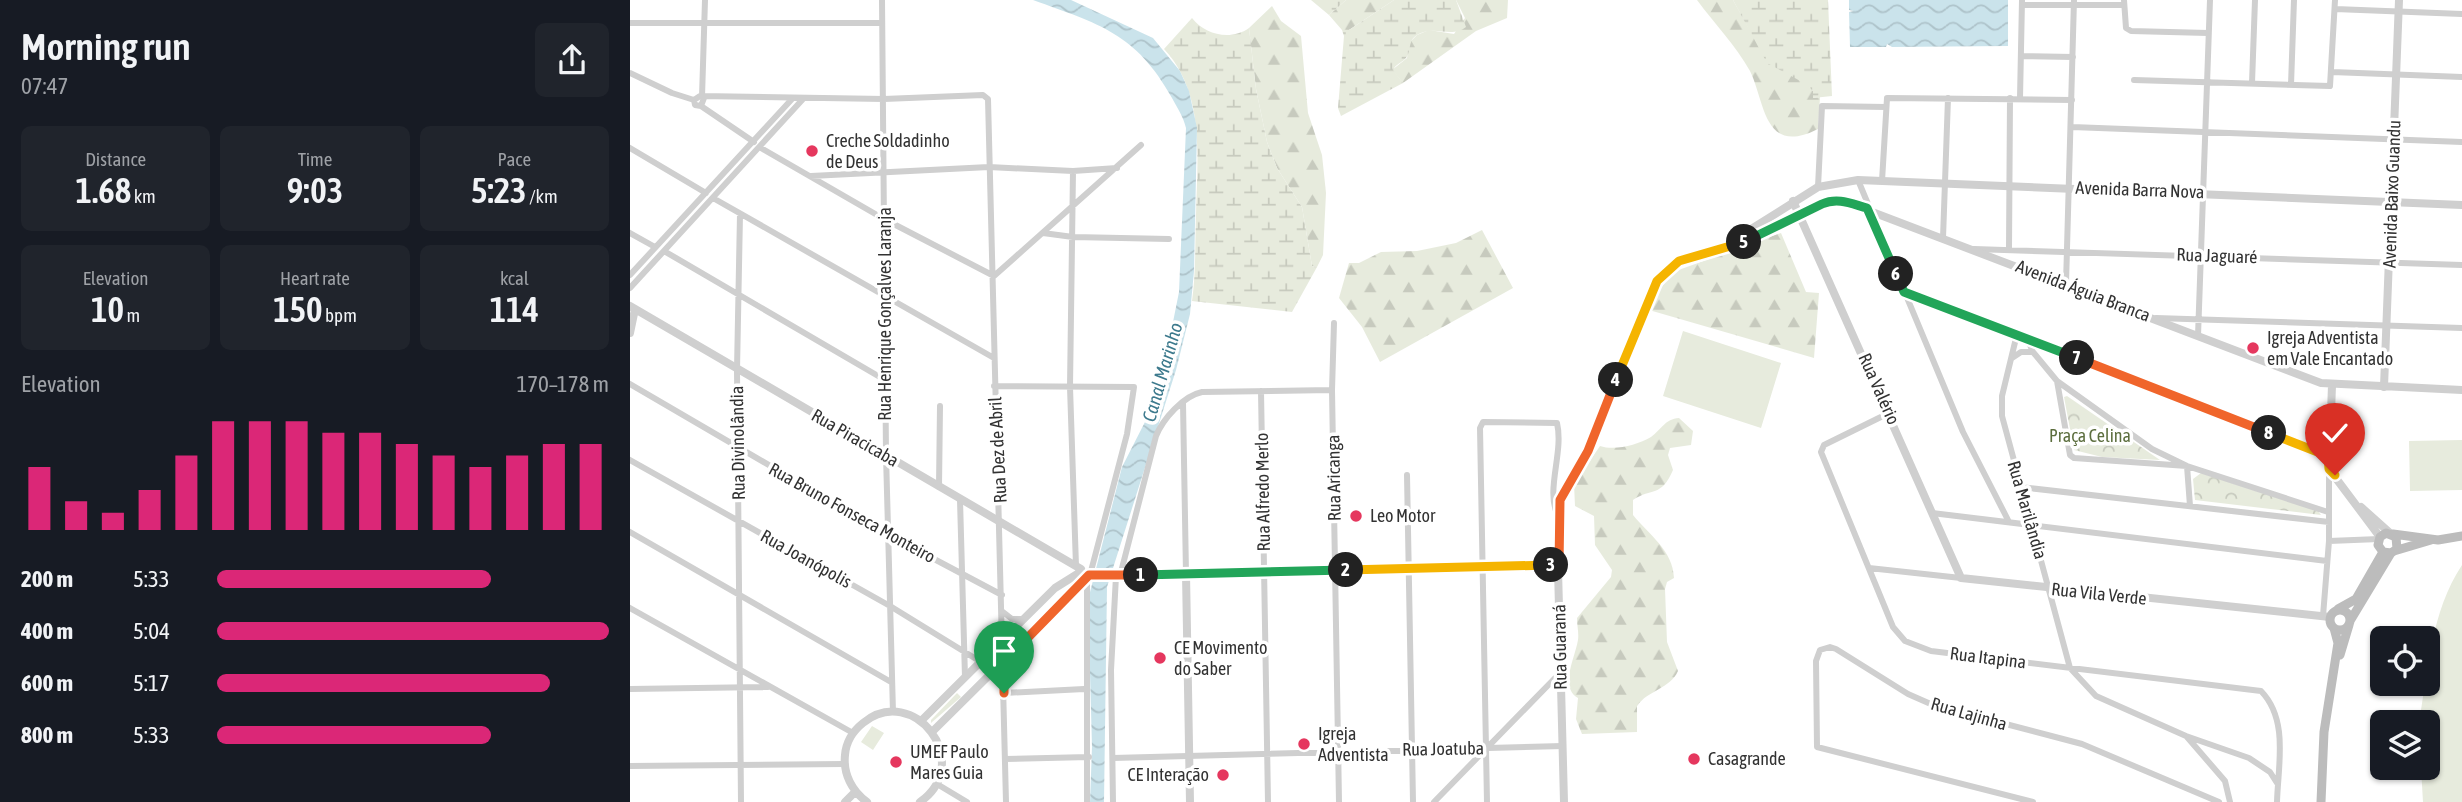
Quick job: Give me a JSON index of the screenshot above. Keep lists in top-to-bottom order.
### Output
{
  "streets": {
    "street": [
      "Avenida Barra Nova",
      "Avenida Baixo Guandu",
      "Rua Jaguaré",
      "Avenida Águia Branca",
      "Rua Henrique Gonçalves Laranja",
      "Rua Valério",
      "Rua Piracicaba",
      "Rua Divinolândia",
      "Rua Dez de Abril",
      "Rua Aricanga",
      "Rua Alfredo Merlo",
      "Rua Marilândia",
      "Rua Bruno Fonseca Monteiro",
      "Rua Joanópolis",
      "Rua Vila Verde",
      "Rua Guaraná",
      "Rua Itapina",
      "Rua Lajinha",
      "Rua Joatuba"
    ]
  },
  "crossings": [
    ["Avenida Barra Nova", "Avenida Baixo Guandu"],
    ["Avenida Barra Nova", "Rua Guaraná"],
    ["Avenida Baixo Guandu", "Rua Jaguaré"],
    ["Avenida Baixo Guandu", "Avenida Águia Branca"],
    ["Rua Jaguaré", "Avenida Águia Branca"],
    ["Avenida Águia Branca", "Rua Guaraná"],
    ["Rua Henrique Gonçalves Laranja", "Rua Piracicaba"],
    ["Rua Henrique Gonçalves Laranja", "Rua Dez de Abril"],
    ["Rua Henrique Gonçalves Laranja", "Rua Bruno Fonseca Monteiro"],
    ["Rua Henrique Gonçalves Laranja", "Rua Joanópolis"],
    ["Rua Valério", "Rua Vila Verde"],
    ["Rua Valério", "Rua Guaraná"],
    ["Rua Valério", "Rua Itapina"],
    ["Rua Piracicaba", "Rua Divinolândia"],
    ["Rua Piracicaba", "Rua Dez de Abril"],
    ["Rua Divinolândia", "Rua Bruno Fonseca Monteiro"],
    ["Rua Divinolândia", "Rua Joanópolis"],
    ["Rua Dez de Abril", "Rua Bruno Fonseca Monteiro"],
    ["Rua Aricanga", "Rua Joatuba"],
    ["Rua Alfredo Merlo", "Rua Joatuba"],
    ["Rua Marilândia", "Rua Vila Verde"],
    ["Rua Marilândia", "Rua Itapina"],
    ["Rua Vila Verde", "Rua Itapina"],
    ["Rua Guaraná", "Rua Joatuba"]
  ],
  "water": ["Canal Marinho"],
  "parks": ["Praça Celina"],
  "places": [
    "Creche Soldadinho de Deus",
    "Igreja Adventista em Vale Encantado",
    "Leo Motor",
    "CE Movimento do Saber",
    "Igreja Adventista",
    "Casagrande",
    "UMEF Paulo Mares Guia",
    "CE Interação"
  ],
  "page": {
    "heading": ["Morning run", "07:47"],
    "stats": [
      ["Distance", "1.68 km"],
      ["Time", "9:03"],
      ["Pace", "5:23 /km"],
      ["Elevation", "10 m"],
      ["Heart rate", "150 bpm"],
      ["kcal", "114"]
    ],
    "pins": [
      "5",
      "6",
      "7",
      "4",
      "8",
      "3",
      "2",
      "1"
    ],
    "chart": ["Elevation", "170–178 m"],
    "list": [
      {
        "name": "200 m",
        "note": "5:33"
      },
      {
        "name": "400 m",
        "note": "5:04"
      },
      {
        "name": "600 m",
        "note": "5:17"
      },
      {
        "name": "800 m",
        "note": "5:33"
      }
    ]
  }
}
